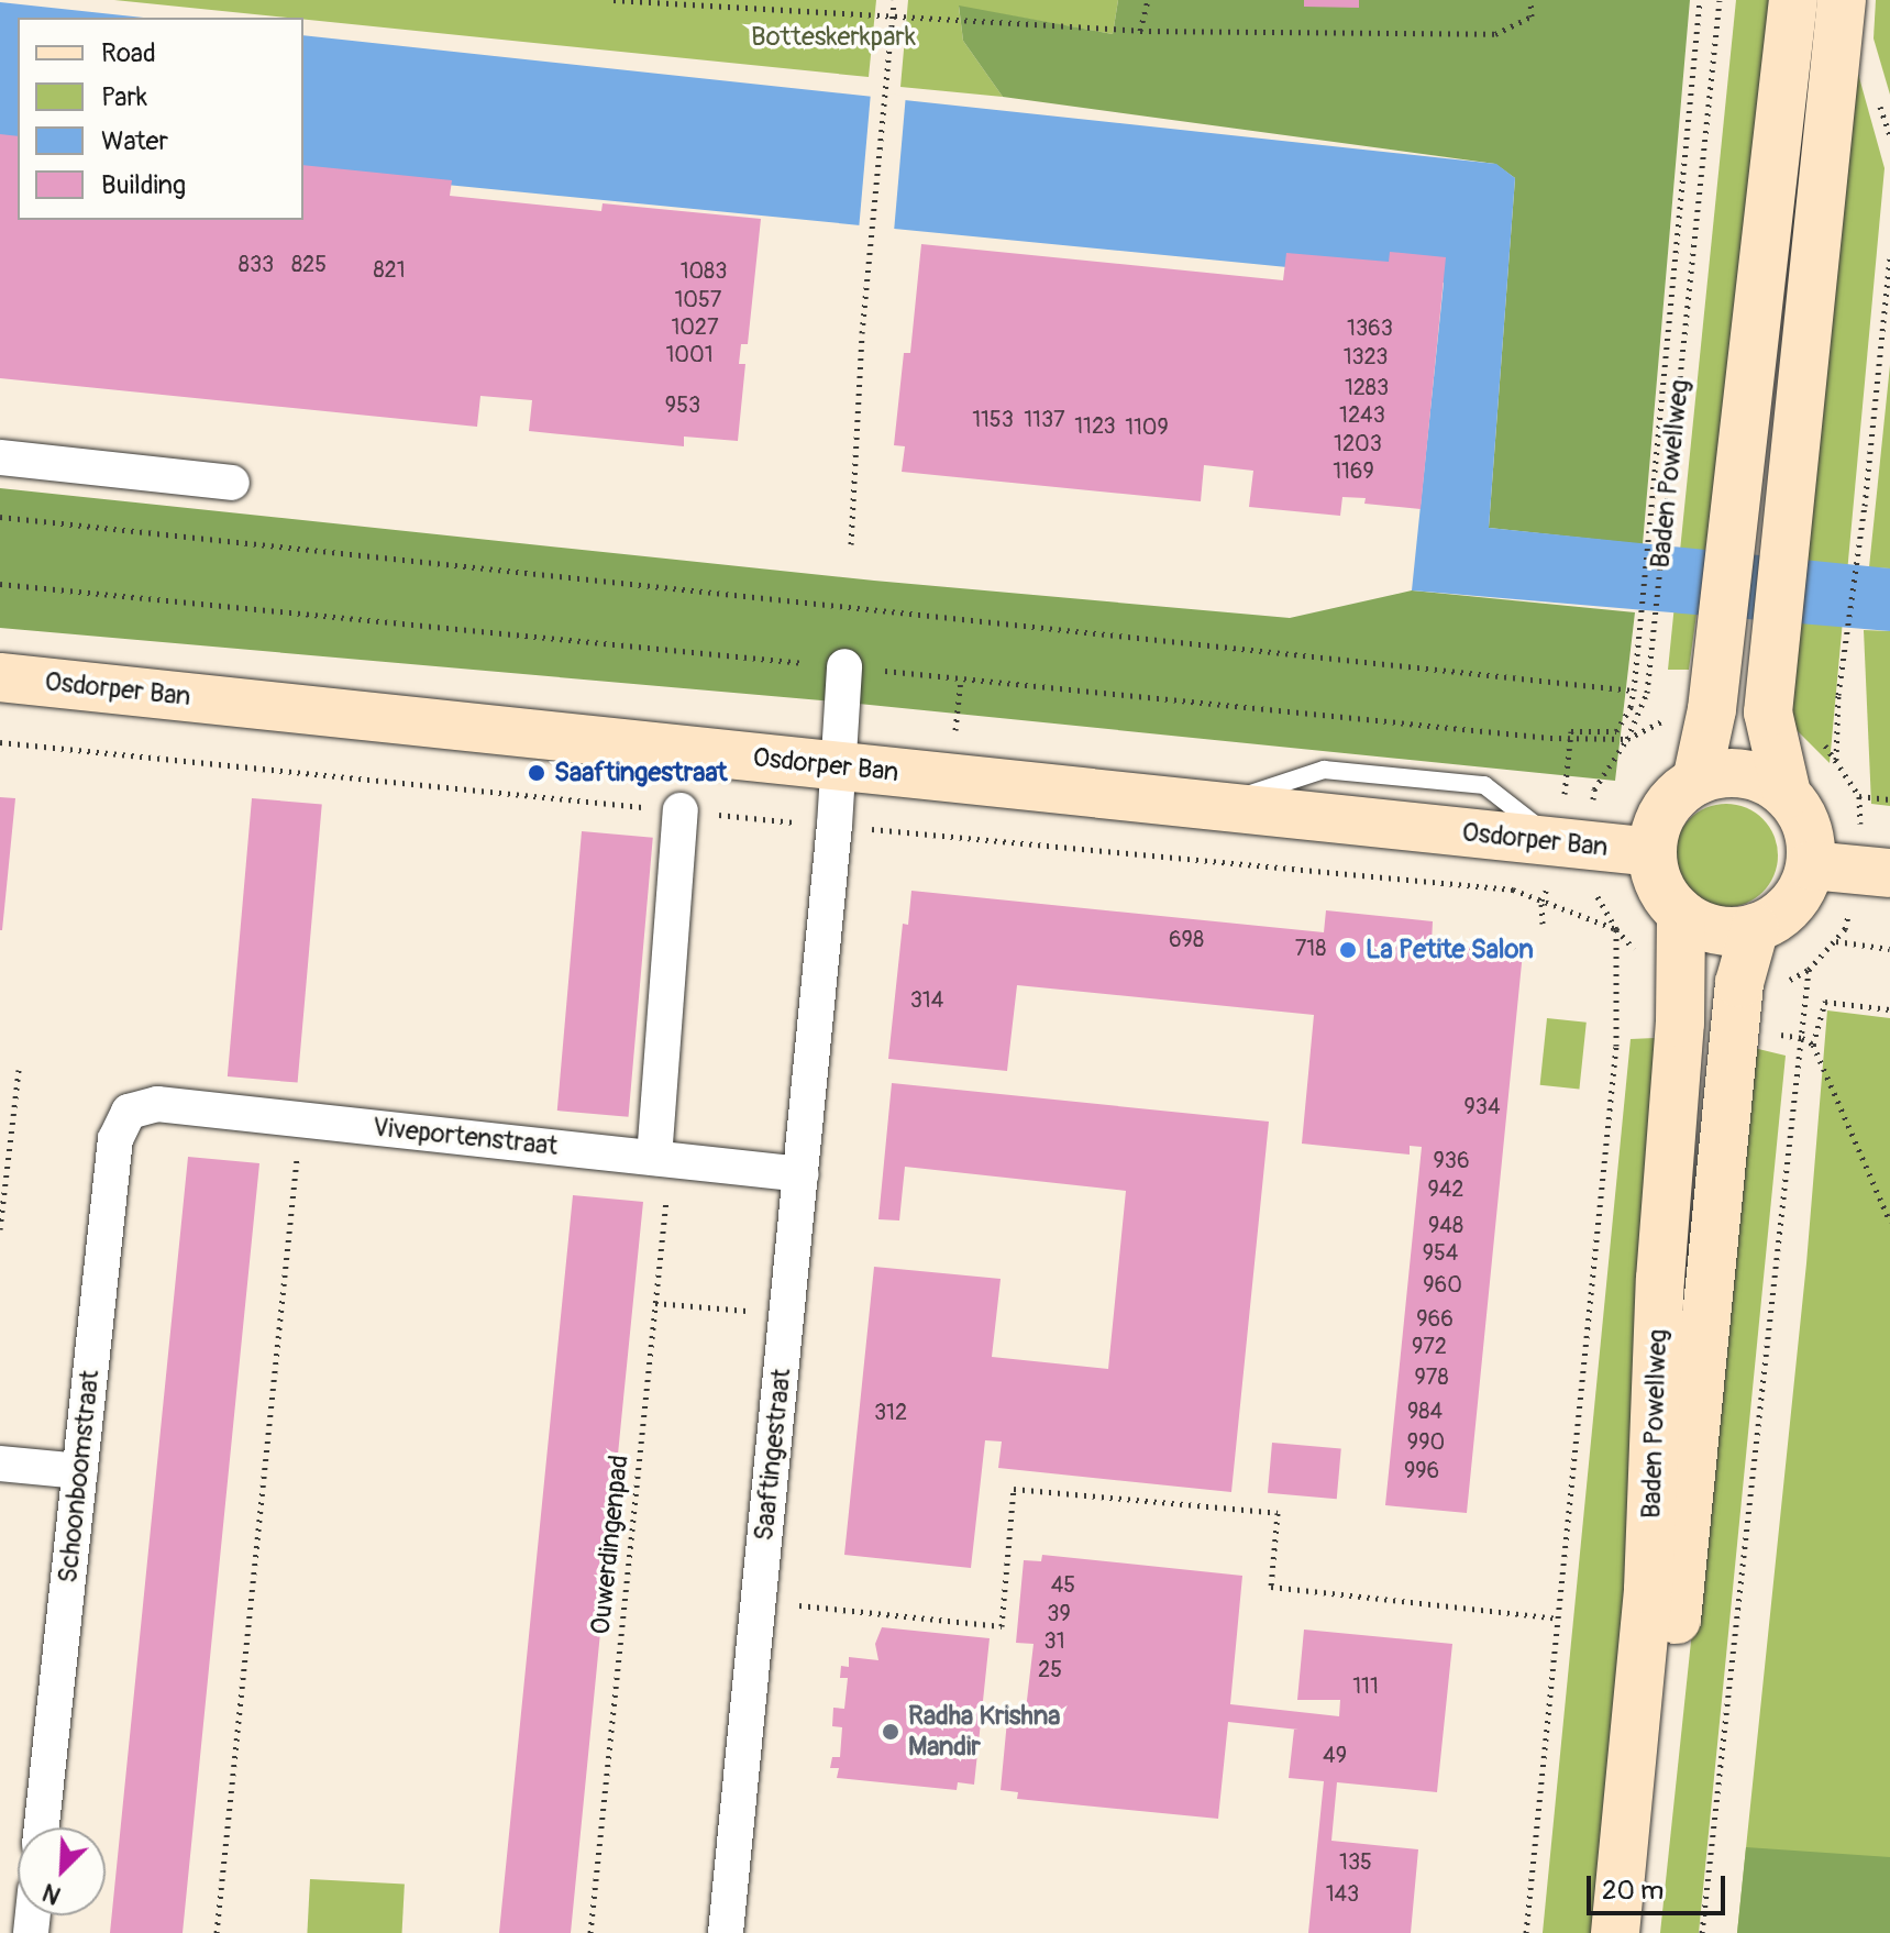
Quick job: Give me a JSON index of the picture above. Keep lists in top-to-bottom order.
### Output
{
  "streets": {
    "main road": ["Baden Powellweg", "Osdorper Ban"],
    "street": ["Viveportenstraat", "Saaftingestraat", "Schoonboomstraat"],
    "path": ["Ouwerdingenpad"]
  },
  "crossings": [
    ["Baden Powellweg", "Osdorper Ban"],
    ["Osdorper Ban", "Saaftingestraat"],
    ["Viveportenstraat", "Saaftingestraat"],
    ["Viveportenstraat", "Schoonboomstraat"],
    ["Viveportenstraat", "Ouwerdingenpad"]
  ],
  "parks": ["Botteskerkpark"],
  "places": ["Saaftingestraat", "La Petite Salon", "Radha Krishna Mandir"],
  "house_numbers": [
    "833",
    "825",
    "821",
    "1083",
    "1057",
    "1027",
    "1363",
    "1001",
    "1323",
    "1283",
    "953",
    "1243",
    "1153",
    "1137",
    "1123",
    "1109",
    "1203",
    "1169",
    "698",
    "718",
    "314",
    "934",
    "936",
    "942",
    "948",
    "954",
    "960",
    "966",
    "972",
    "978",
    "984",
    "312",
    "990",
    "996",
    "45",
    "39",
    "31",
    "25",
    "111",
    "49",
    "135",
    "143"
  ],
  "legend": [
    "Road",
    "Park",
    "Water",
    "Building"
  ],
  "scale_bar": "20 m",
  "north": "bottom left"
}
